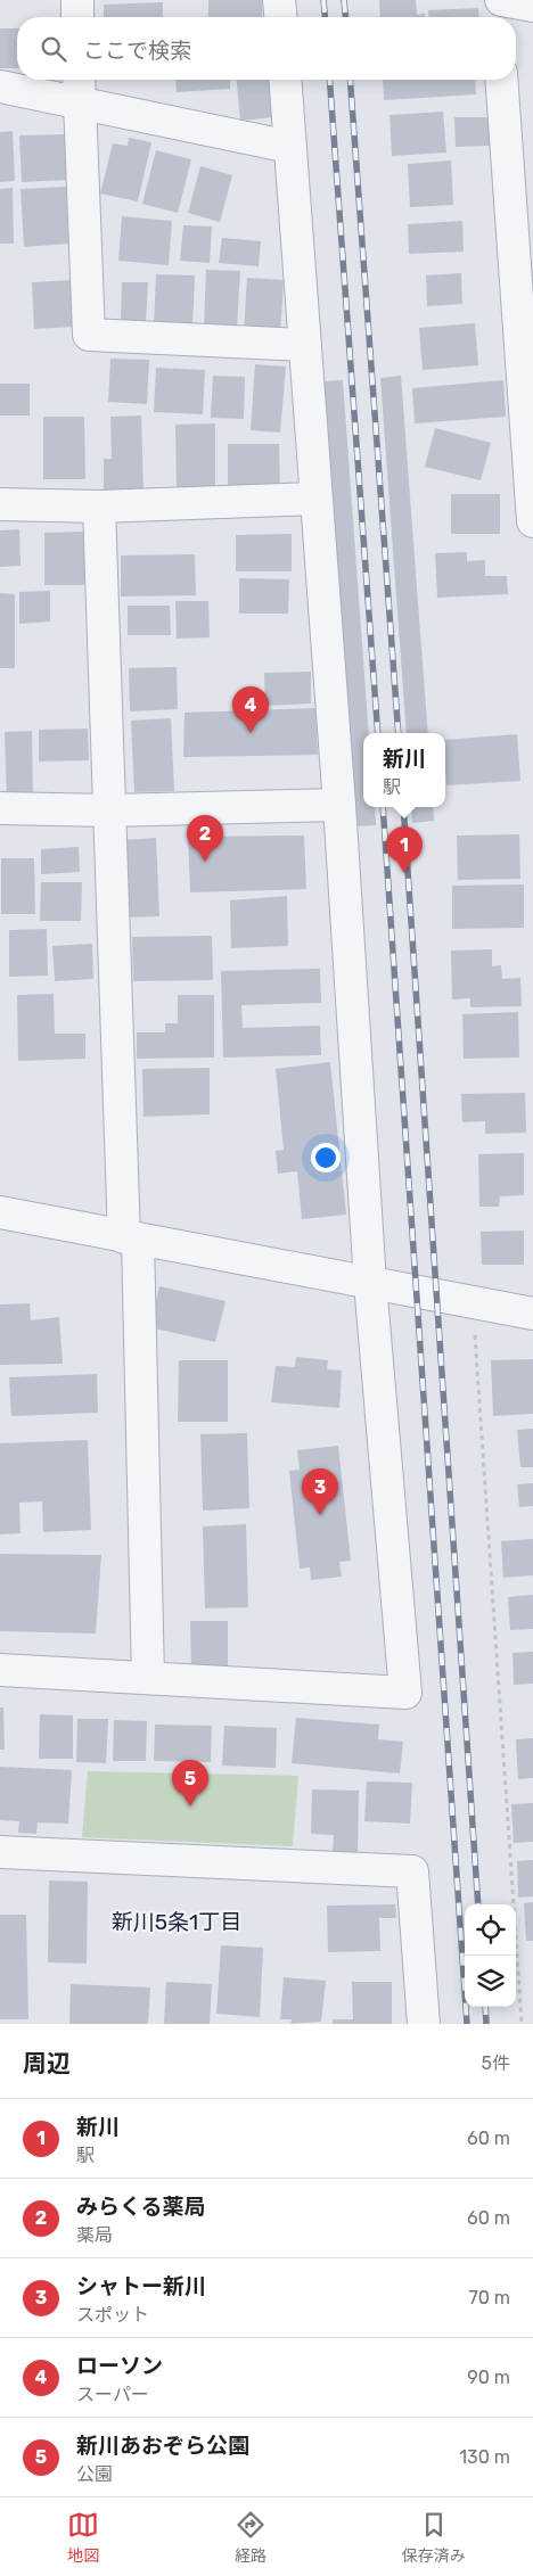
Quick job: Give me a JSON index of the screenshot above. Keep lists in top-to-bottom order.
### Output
{
  "districts": ["新川5条1丁目"],
  "page": {
    "search": "ここで検索",
    "pins": [
      "4",
      "2",
      "1",
      "3",
      "5"
    ],
    "popup": ["新川", "駅"],
    "heading": ["周辺", "5件"],
    "list": [
      {
        "mark": "1",
        "name": "新川",
        "note": "駅",
        "value": "60 m"
      },
      {
        "mark": "2",
        "name": "みらくる薬局",
        "note": "薬局",
        "value": "60 m"
      },
      {
        "mark": "3",
        "name": "シャトー新川",
        "note": "スポット",
        "value": "70 m"
      },
      {
        "mark": "4",
        "name": "ローソン",
        "note": "スーパー",
        "value": "90 m"
      },
      {
        "mark": "5",
        "name": "新川あおぞら公園",
        "note": "公園",
        "value": "130 m"
      }
    ],
    "nav": ["地図", "経路", "保存済み"]
  }
}
